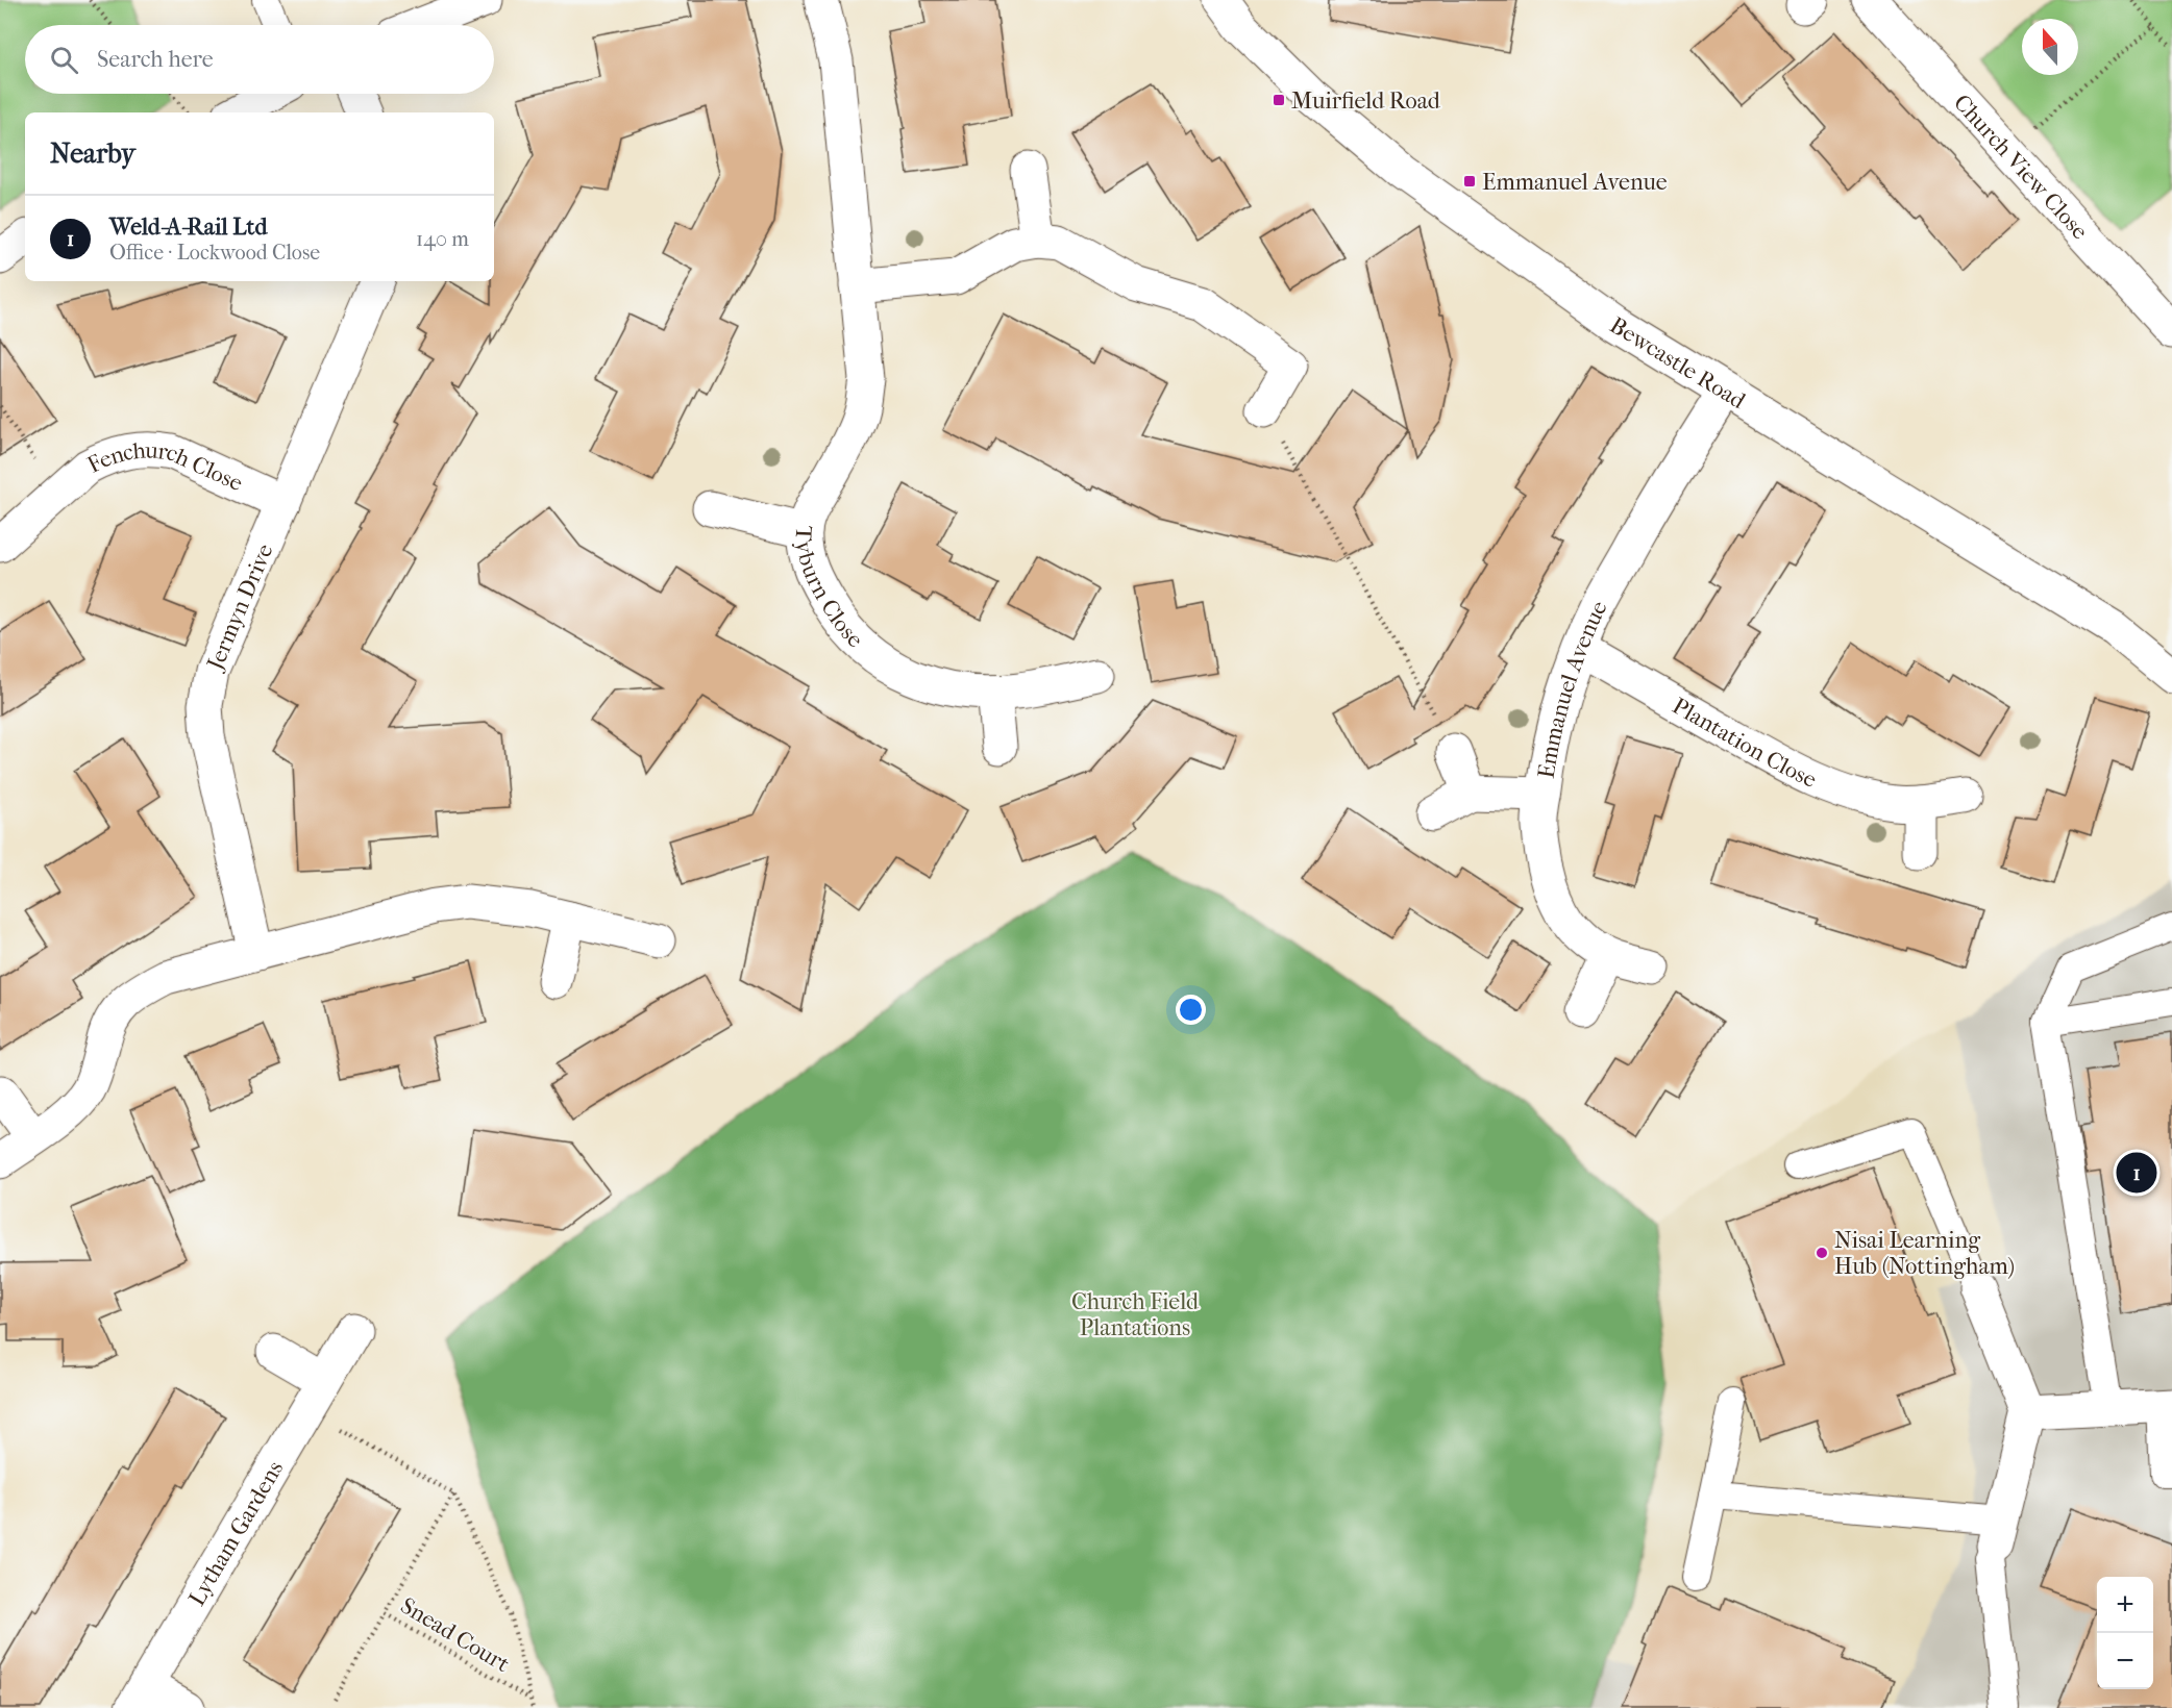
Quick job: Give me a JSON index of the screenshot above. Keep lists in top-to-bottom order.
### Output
{
  "streets": {
    "street": [
      "Church View Close",
      "Bewcastle Road",
      "Fenchurch Close",
      "Tyburn Close",
      "Jermyn Drive",
      "Emmanuel Avenue",
      "Plantation Close",
      "Lytham Gardens"
    ],
    "path": ["Snead Court"]
  },
  "crossings": [
    ["Bewcastle Road", "Emmanuel Avenue"],
    ["Fenchurch Close", "Jermyn Drive"],
    ["Emmanuel Avenue", "Plantation Close"]
  ],
  "parks": ["Church Field Plantations"],
  "places": {
    "transit": ["Muirfield Road", "Emmanuel Avenue"],
    "other": ["Nisai Learning Hub (Nottingham)"]
  },
  "north": "top",
  "page": {
    "search": "Search here",
    "heading": "Nearby",
    "list": [
      {
        "mark": "1",
        "name": "Weld-A-Rail Ltd",
        "note": "Office · Lockwood Close",
        "value": "140 m"
      }
    ],
    "pins": "1",
    "map_buttons": ["+", "−"]
  }
}
